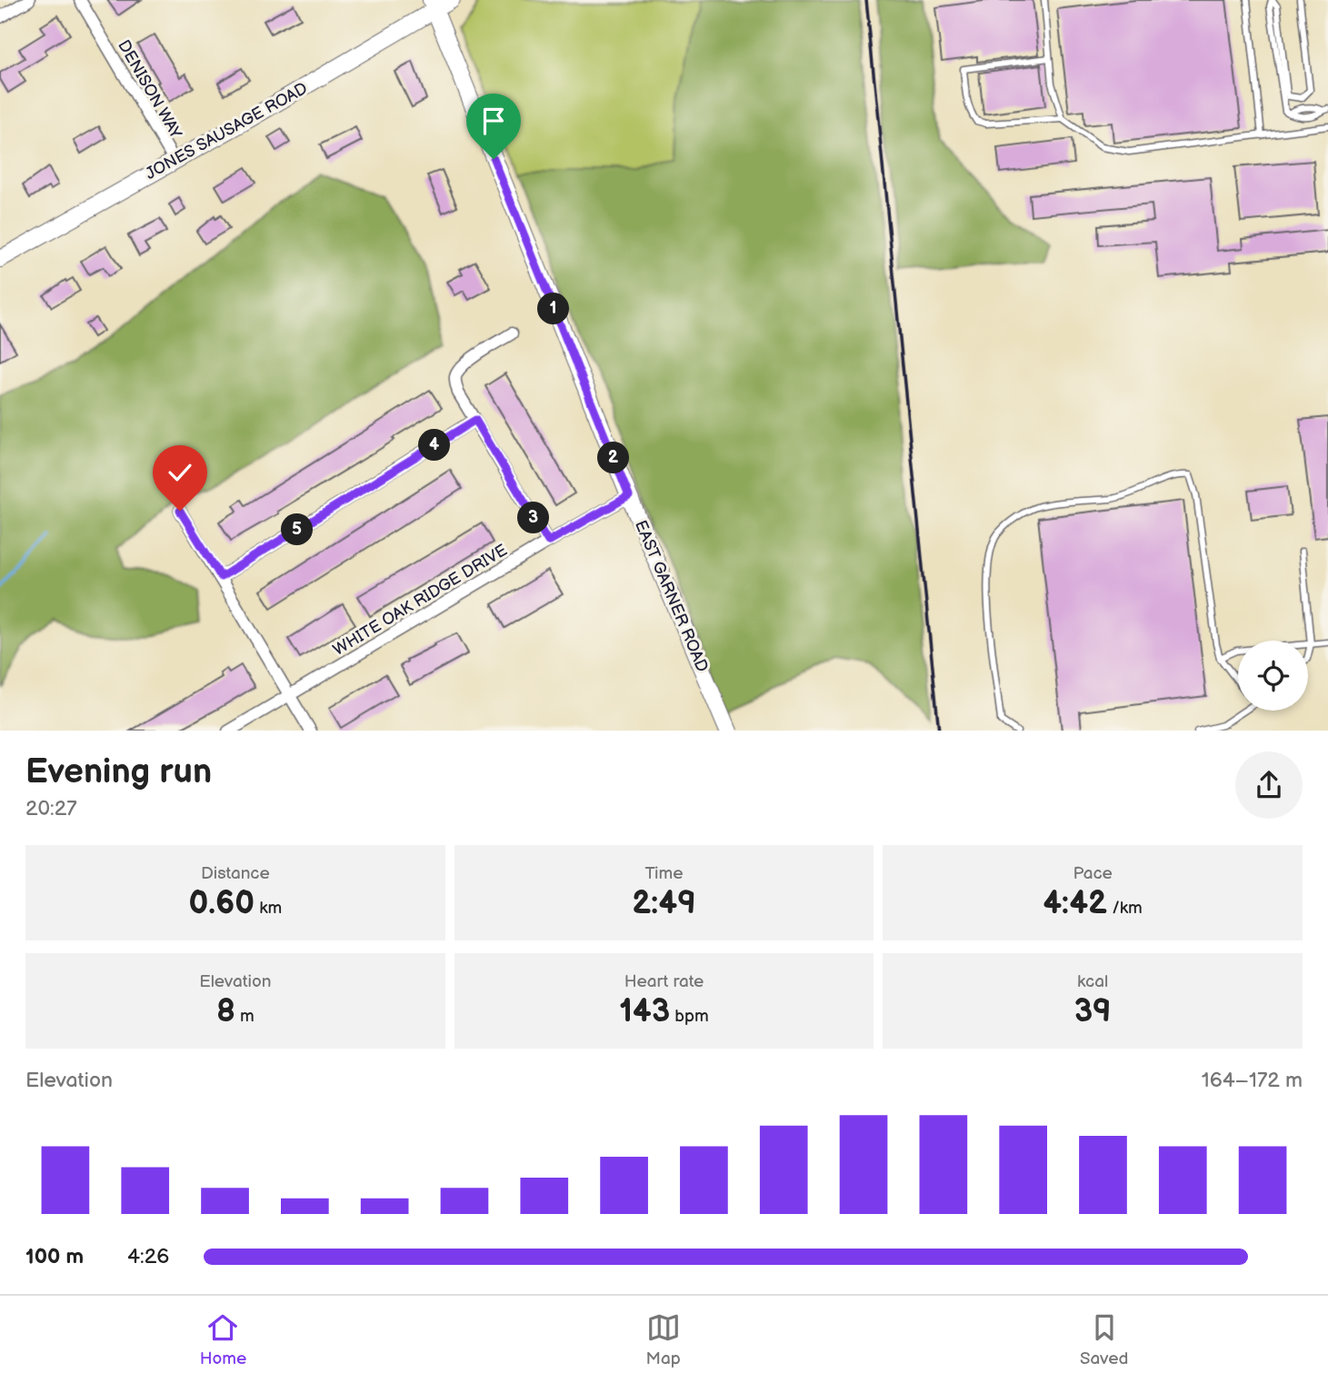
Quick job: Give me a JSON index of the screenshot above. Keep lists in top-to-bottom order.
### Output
{
  "streets": {
    "main road": ["JONES SAUSAGE ROAD", "EAST GARNER ROAD"],
    "street": ["DENISON WAY", "WHITE OAK RIDGE DRIVE"]
  },
  "crossings": [
    ["DENISON WAY", "JONES SAUSAGE ROAD"],
    ["JONES SAUSAGE ROAD", "EAST GARNER ROAD"],
    ["EAST GARNER ROAD", "WHITE OAK RIDGE DRIVE"]
  ],
  "page": {
    "pins": [
      "1",
      "4",
      "2",
      "3",
      "5"
    ],
    "heading": ["Evening run", "20:27"],
    "stats": [
      ["Distance", "0.60 km"],
      ["Time", "2:49"],
      ["Pace", "4:42 /km"],
      ["Elevation", "8 m"],
      ["Heart rate", "143 bpm"],
      ["kcal", "39"]
    ],
    "chart": ["Elevation", "164–172 m"],
    "list": [
      {
        "name": "100 m",
        "note": "4:26"
      }
    ],
    "tabs": ["Home", "Map", "Saved"]
  }
}
